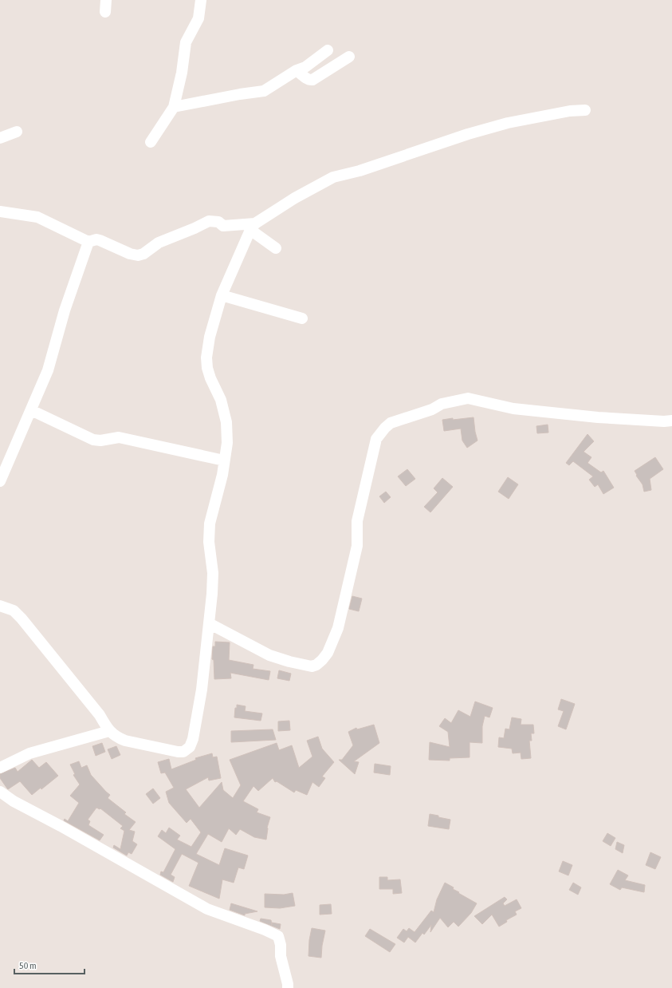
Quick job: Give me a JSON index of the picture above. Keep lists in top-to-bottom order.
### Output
{
  "scale_bar": "50 m"
}
